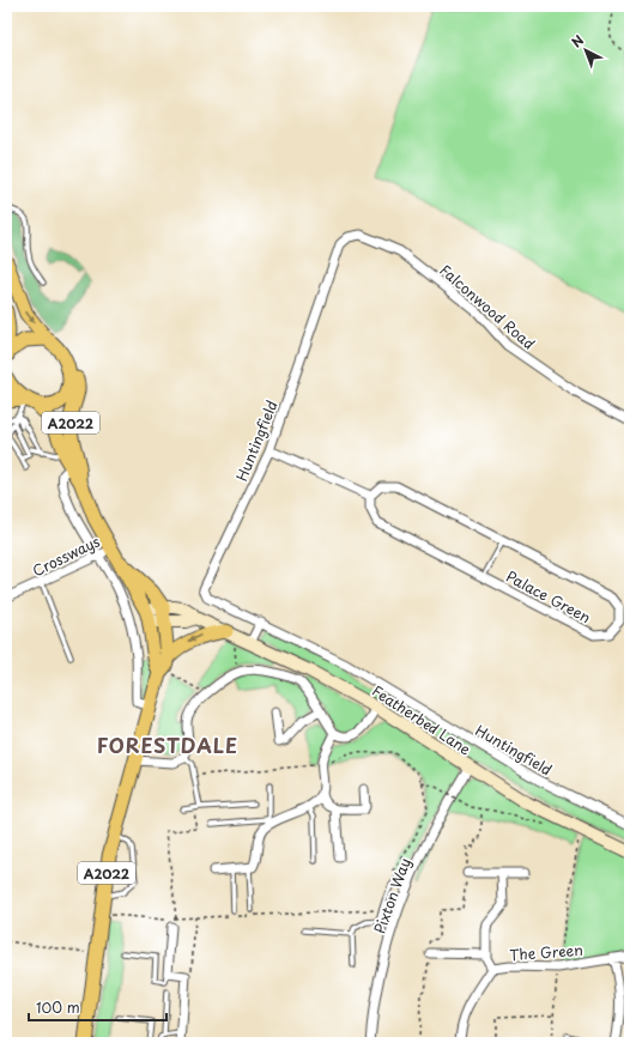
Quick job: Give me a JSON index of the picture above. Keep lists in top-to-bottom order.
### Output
{
  "streets": {
    "main road": ["A2022"],
    "street": [
      "Falconwood Road",
      "Huntingfield",
      "Crossways",
      "Palace Green",
      "Featherbed Lane",
      "Pixton Way",
      "The Green"
    ]
  },
  "crossings": [
    ["Falconwood Road", "Huntingfield"],
    ["A2022", "Crossways"],
    ["A2022", "Featherbed Lane"],
    ["Featherbed Lane", "Pixton Way"]
  ],
  "districts": ["FORESTDALE"],
  "scale_bar": "100 m",
  "north": "top left"
}
